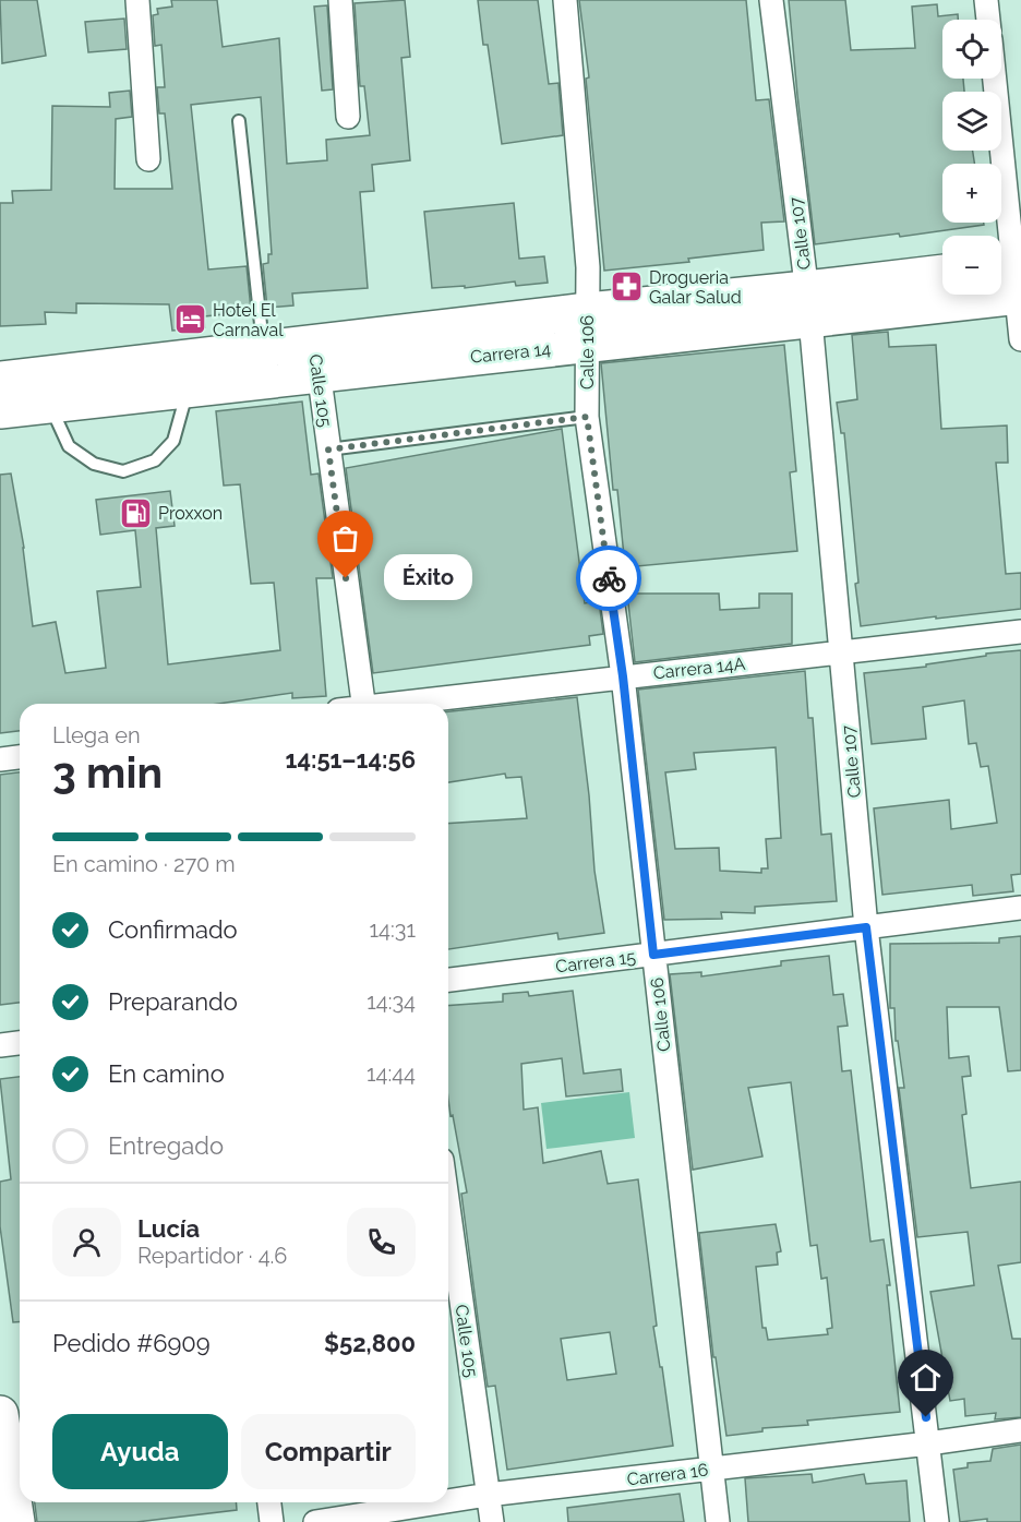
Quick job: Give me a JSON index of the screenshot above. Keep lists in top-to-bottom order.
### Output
{
  "streets": {
    "main road": ["Carrera 14"],
    "street": [
      "Calle 107",
      "Calle 106",
      "Calle 105",
      "Carrera 14A",
      "Carrera 15",
      "Carrera 16"
    ]
  },
  "crossings": [
    ["Calle 107", "Carrera 14"],
    ["Calle 107", "Carrera 14A"],
    ["Calle 107", "Carrera 15"],
    ["Calle 107", "Carrera 16"],
    ["Carrera 14", "Calle 106"],
    ["Carrera 14", "Calle 105"],
    ["Calle 106", "Carrera 14A"],
    ["Calle 106", "Carrera 15"],
    ["Calle 106", "Carrera 16"],
    ["Calle 105", "Carrera 16"]
  ],
  "places": {
    "pharmacy": ["Drogueria Galar Salud"],
    "hotel": ["Hotel El Carnaval"],
    "fuel station": ["Proxxon"],
    "other": ["Éxito"]
  },
  "page": {
    "map_buttons": ["+", "−"],
    "bubble": "Éxito",
    "heading": ["3 min", "Llega en", "14:51–14:56"],
    "panel": [
      "Lucía",
      "Repartidor · 4.6",
      "Pedido #6909",
      "$52,800"
    ],
    "bar": "En camino · 270 m",
    "list": [
      ["Confirmado", "14:31"],
      ["Preparando", "14:34"],
      ["En camino", "14:44"],
      "Entregado"
    ],
    "buttons": ["Ayuda", "Compartir"]
  }
}
